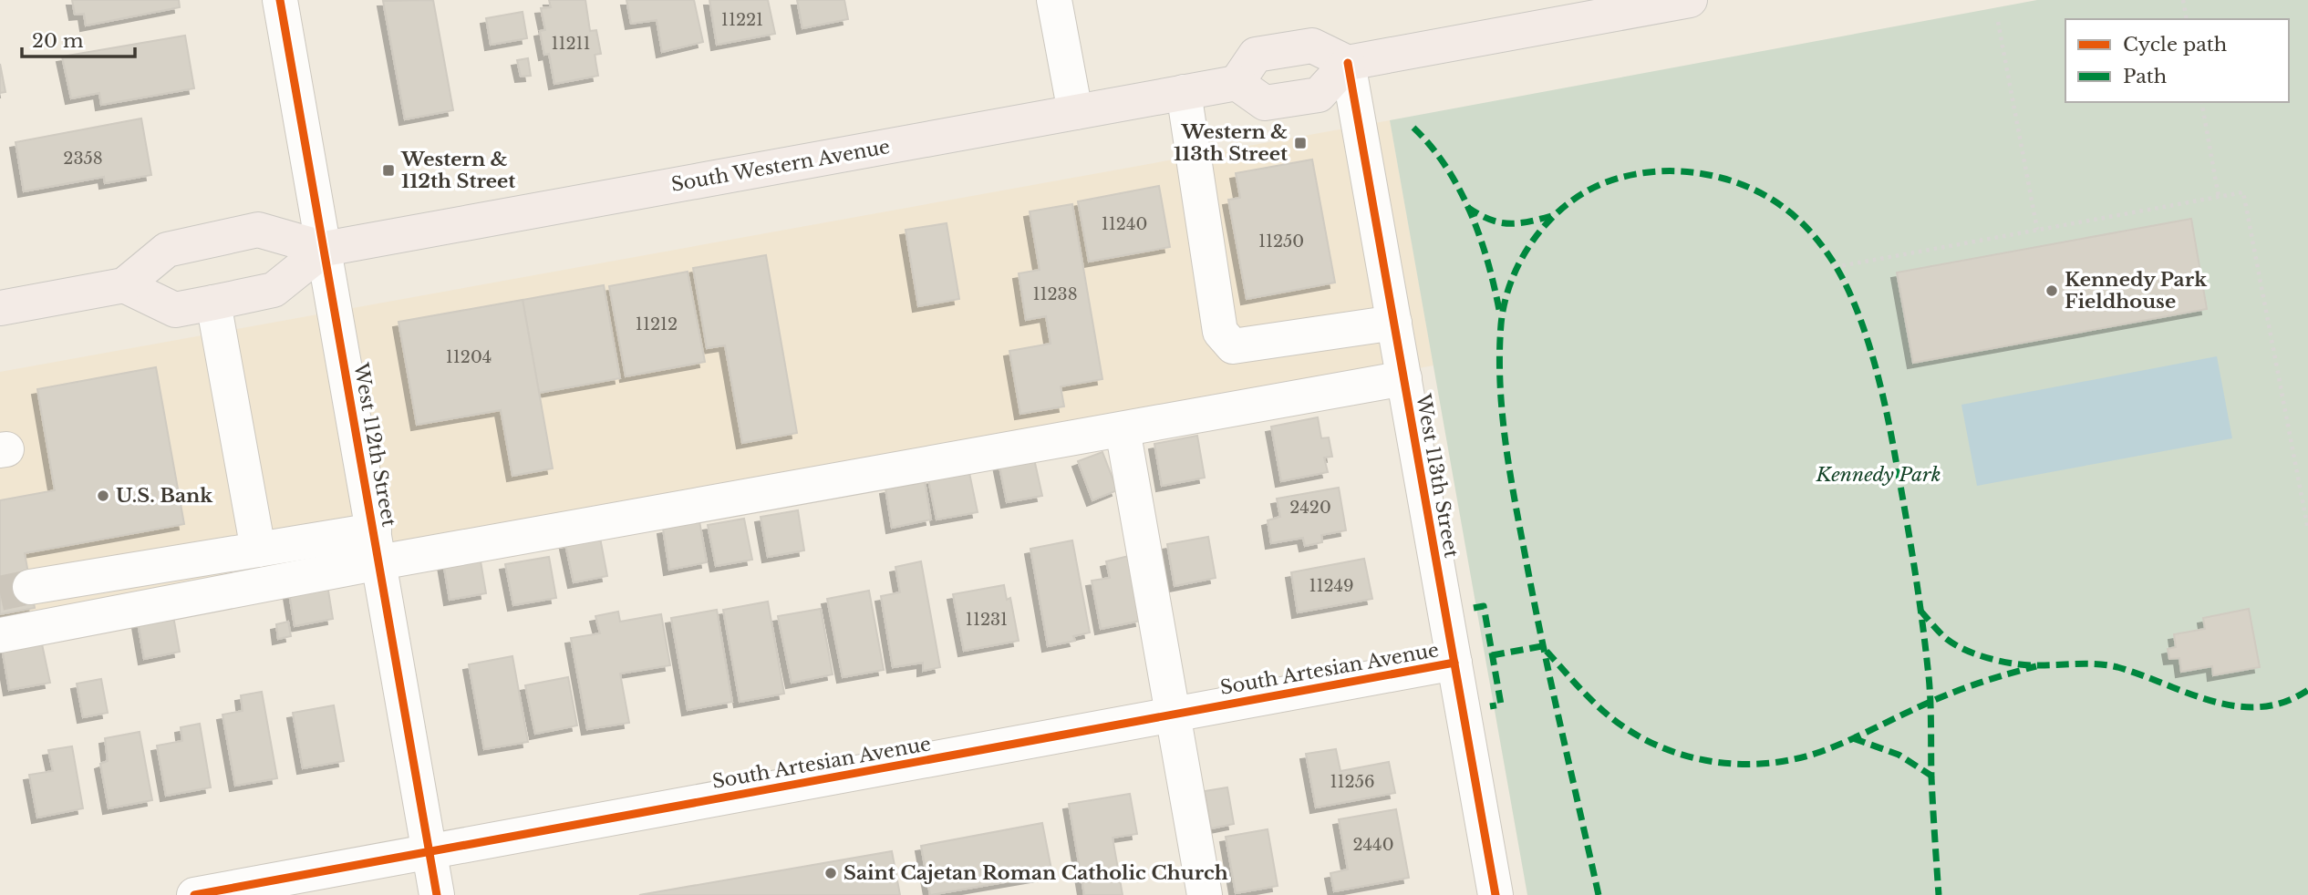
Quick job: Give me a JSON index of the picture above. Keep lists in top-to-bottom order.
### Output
{
  "streets": {
    "main road": ["South Western Avenue"],
    "street": ["West 112th Street", "West 113th Street", "South Artesian Avenue"]
  },
  "crossings": [
    ["South Western Avenue", "West 112th Street"],
    ["West 112th Street", "South Artesian Avenue"],
    ["West 113th Street", "South Artesian Avenue"]
  ],
  "parks": ["Kennedy Park"],
  "places": {
    "transit": ["Western & 113th Street", "Western & 112th Street"],
    "other": ["Kennedy Park Fieldhouse", "U.S. Bank", "Saint Cajetan Roman Catholic Church"]
  },
  "house_numbers": [
    "11221",
    "11211",
    "2358",
    "11240",
    "11250",
    "11238",
    "11212",
    "11204",
    "2420",
    "11249",
    "11231",
    "11256",
    "2440"
  ],
  "legend": ["Cycle path", "Path"],
  "scale_bar": "20 m"
}
